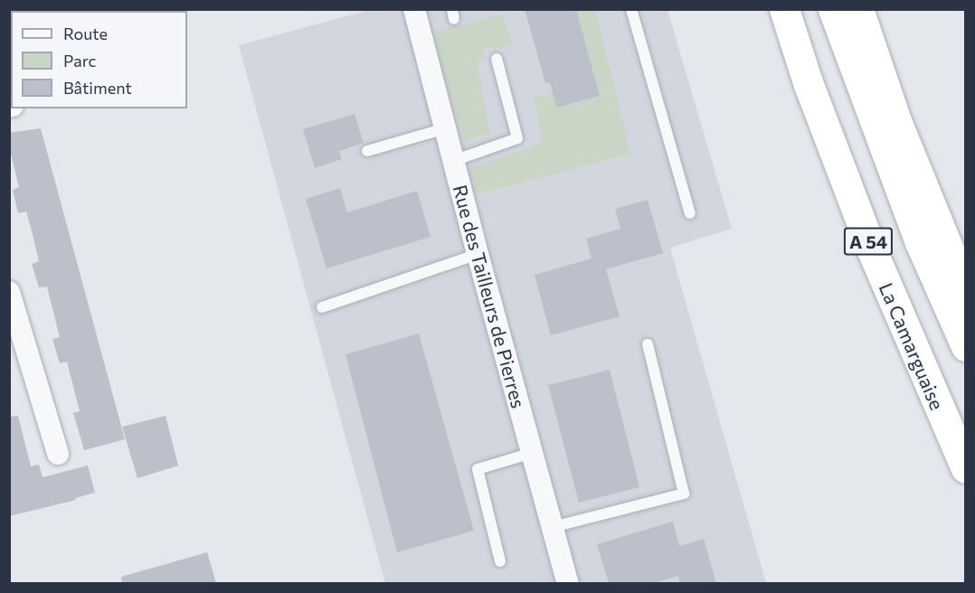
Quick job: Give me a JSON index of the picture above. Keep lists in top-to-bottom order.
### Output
{
  "streets": {
    "highway": ["A 54", "La Camarguaise"],
    "street": ["Rue des Tailleurs de Pierres"]
  },
  "legend": ["Route", "Parc", "Bâtiment"]
}
